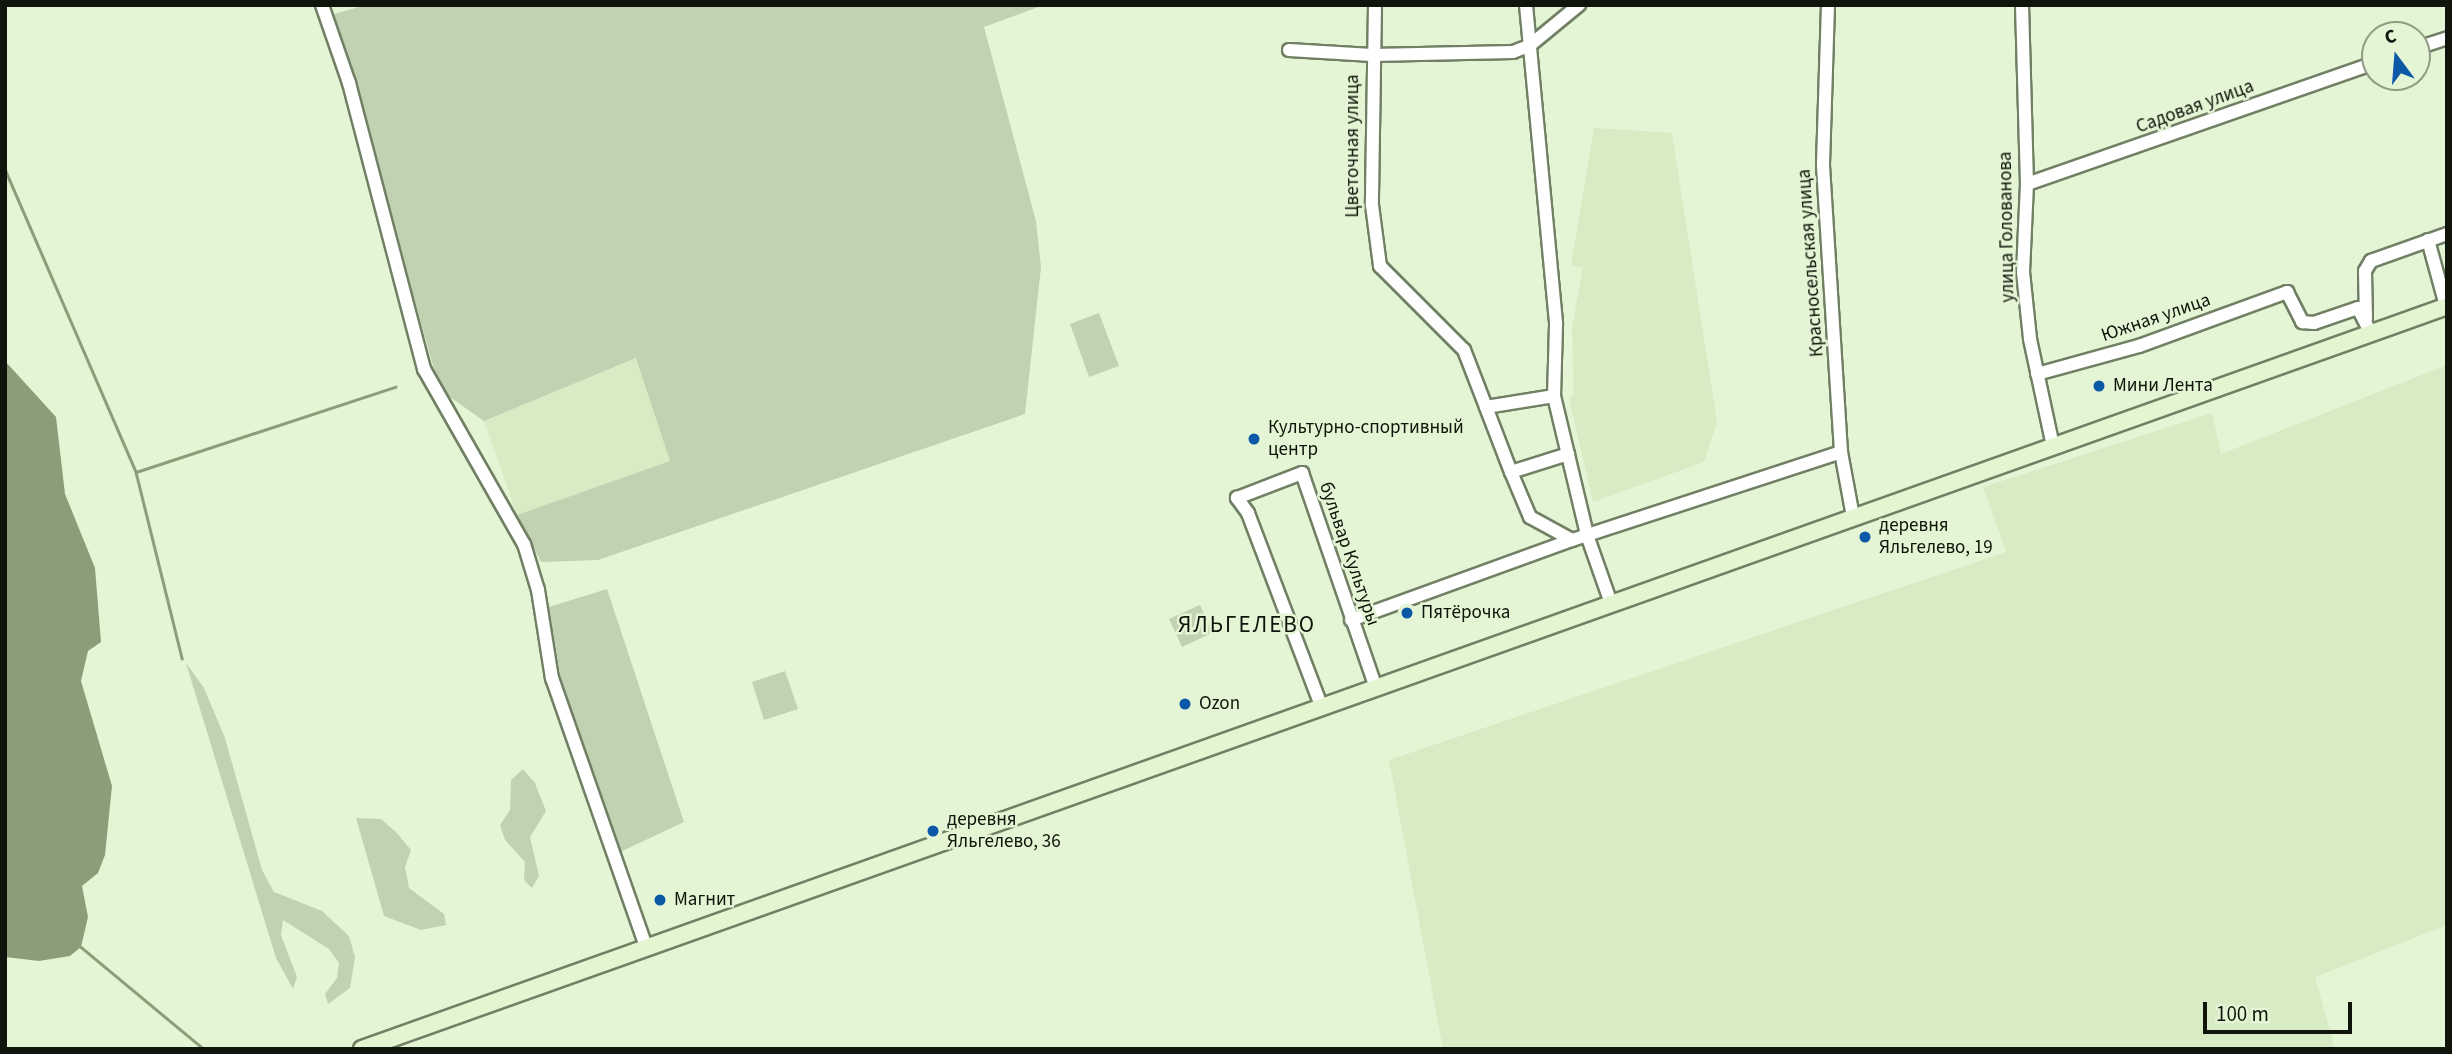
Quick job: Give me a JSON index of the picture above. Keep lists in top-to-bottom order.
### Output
{
  "streets": {
    "street": [
      "Садовая улица",
      "Цветочная улица",
      "улица Голованова",
      "Красносельская улица",
      "Южная улица",
      "бульвар Культуры"
    ]
  },
  "crossings": [
    ["Садовая улица", "улица Голованова"],
    ["улица Голованова", "Южная улица"]
  ],
  "districts": ["ЯЛЬГЕЛЕВО"],
  "places": [
    "Мини Лента",
    "Культурно-спортивный центр",
    "деревня Яльгелево, 19",
    "Пятёрочка",
    "Ozon",
    "деревня Яльгелево, 36",
    "Магнит"
  ],
  "scale_bar": "100 m",
  "north": "top"
}
